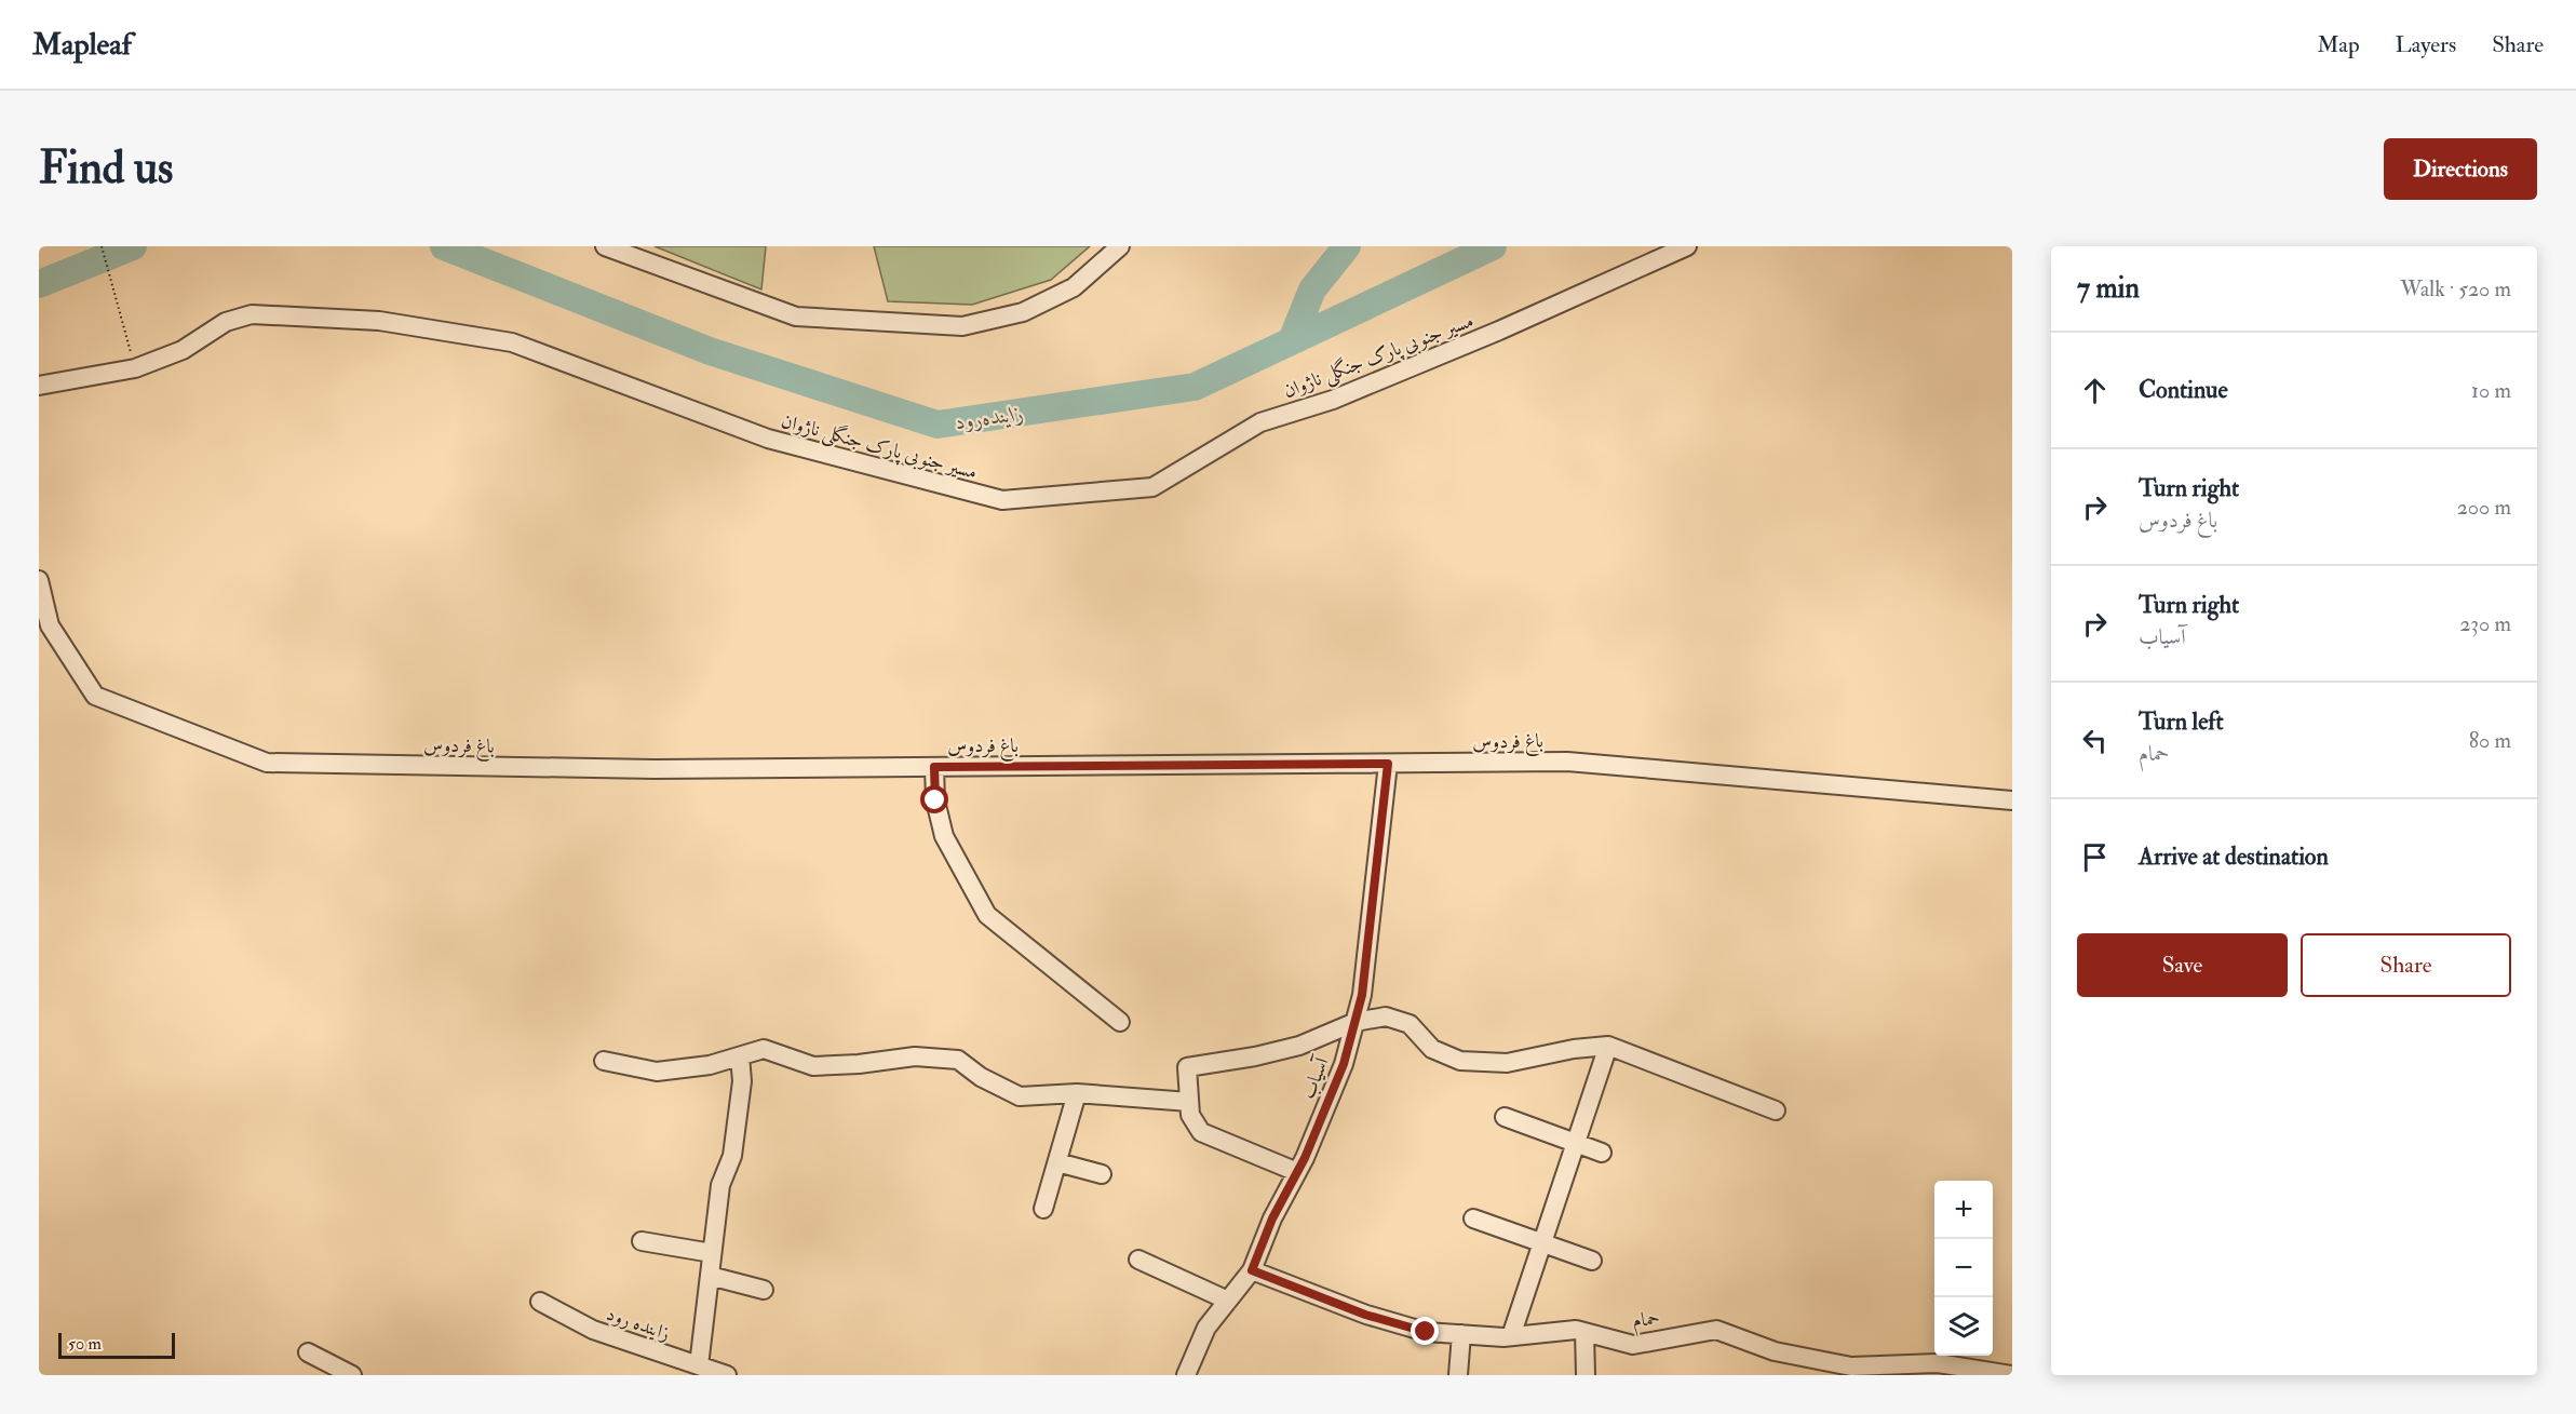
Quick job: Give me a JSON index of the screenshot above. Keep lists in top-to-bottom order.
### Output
{
  "streets": {
    "street": [
      "مسیر جنوبی پارک جنگلی ناژوان",
      "باغ فردوس",
      "آسیاب",
      "حمام",
      "زاینده رود"
    ]
  },
  "crossings": [
    ["باغ فردوس", "آسیاب"],
    ["آسیاب", "حمام"]
  ],
  "water": ["زاینده‌رود"],
  "scale_bar": "50 m",
  "page": {
    "header": "Mapleaf",
    "nav": ["Map", "Layers", "Share"],
    "buttons": [
      "Directions",
      ["Save", "Share"]
    ],
    "title": "Find us",
    "heading": ["7 min", "Walk · 520 m"],
    "list": [
      ["Continue", "10 m"],
      ["Turn right", "باغ فردوس", "200 m"],
      ["Turn right", "آسیاب", "230 m"],
      ["Turn left", "حمام", "80 m"],
      "Arrive at destination"
    ],
    "map_buttons": ["+", "−"],
    "scale": "50 m"
  }
}
